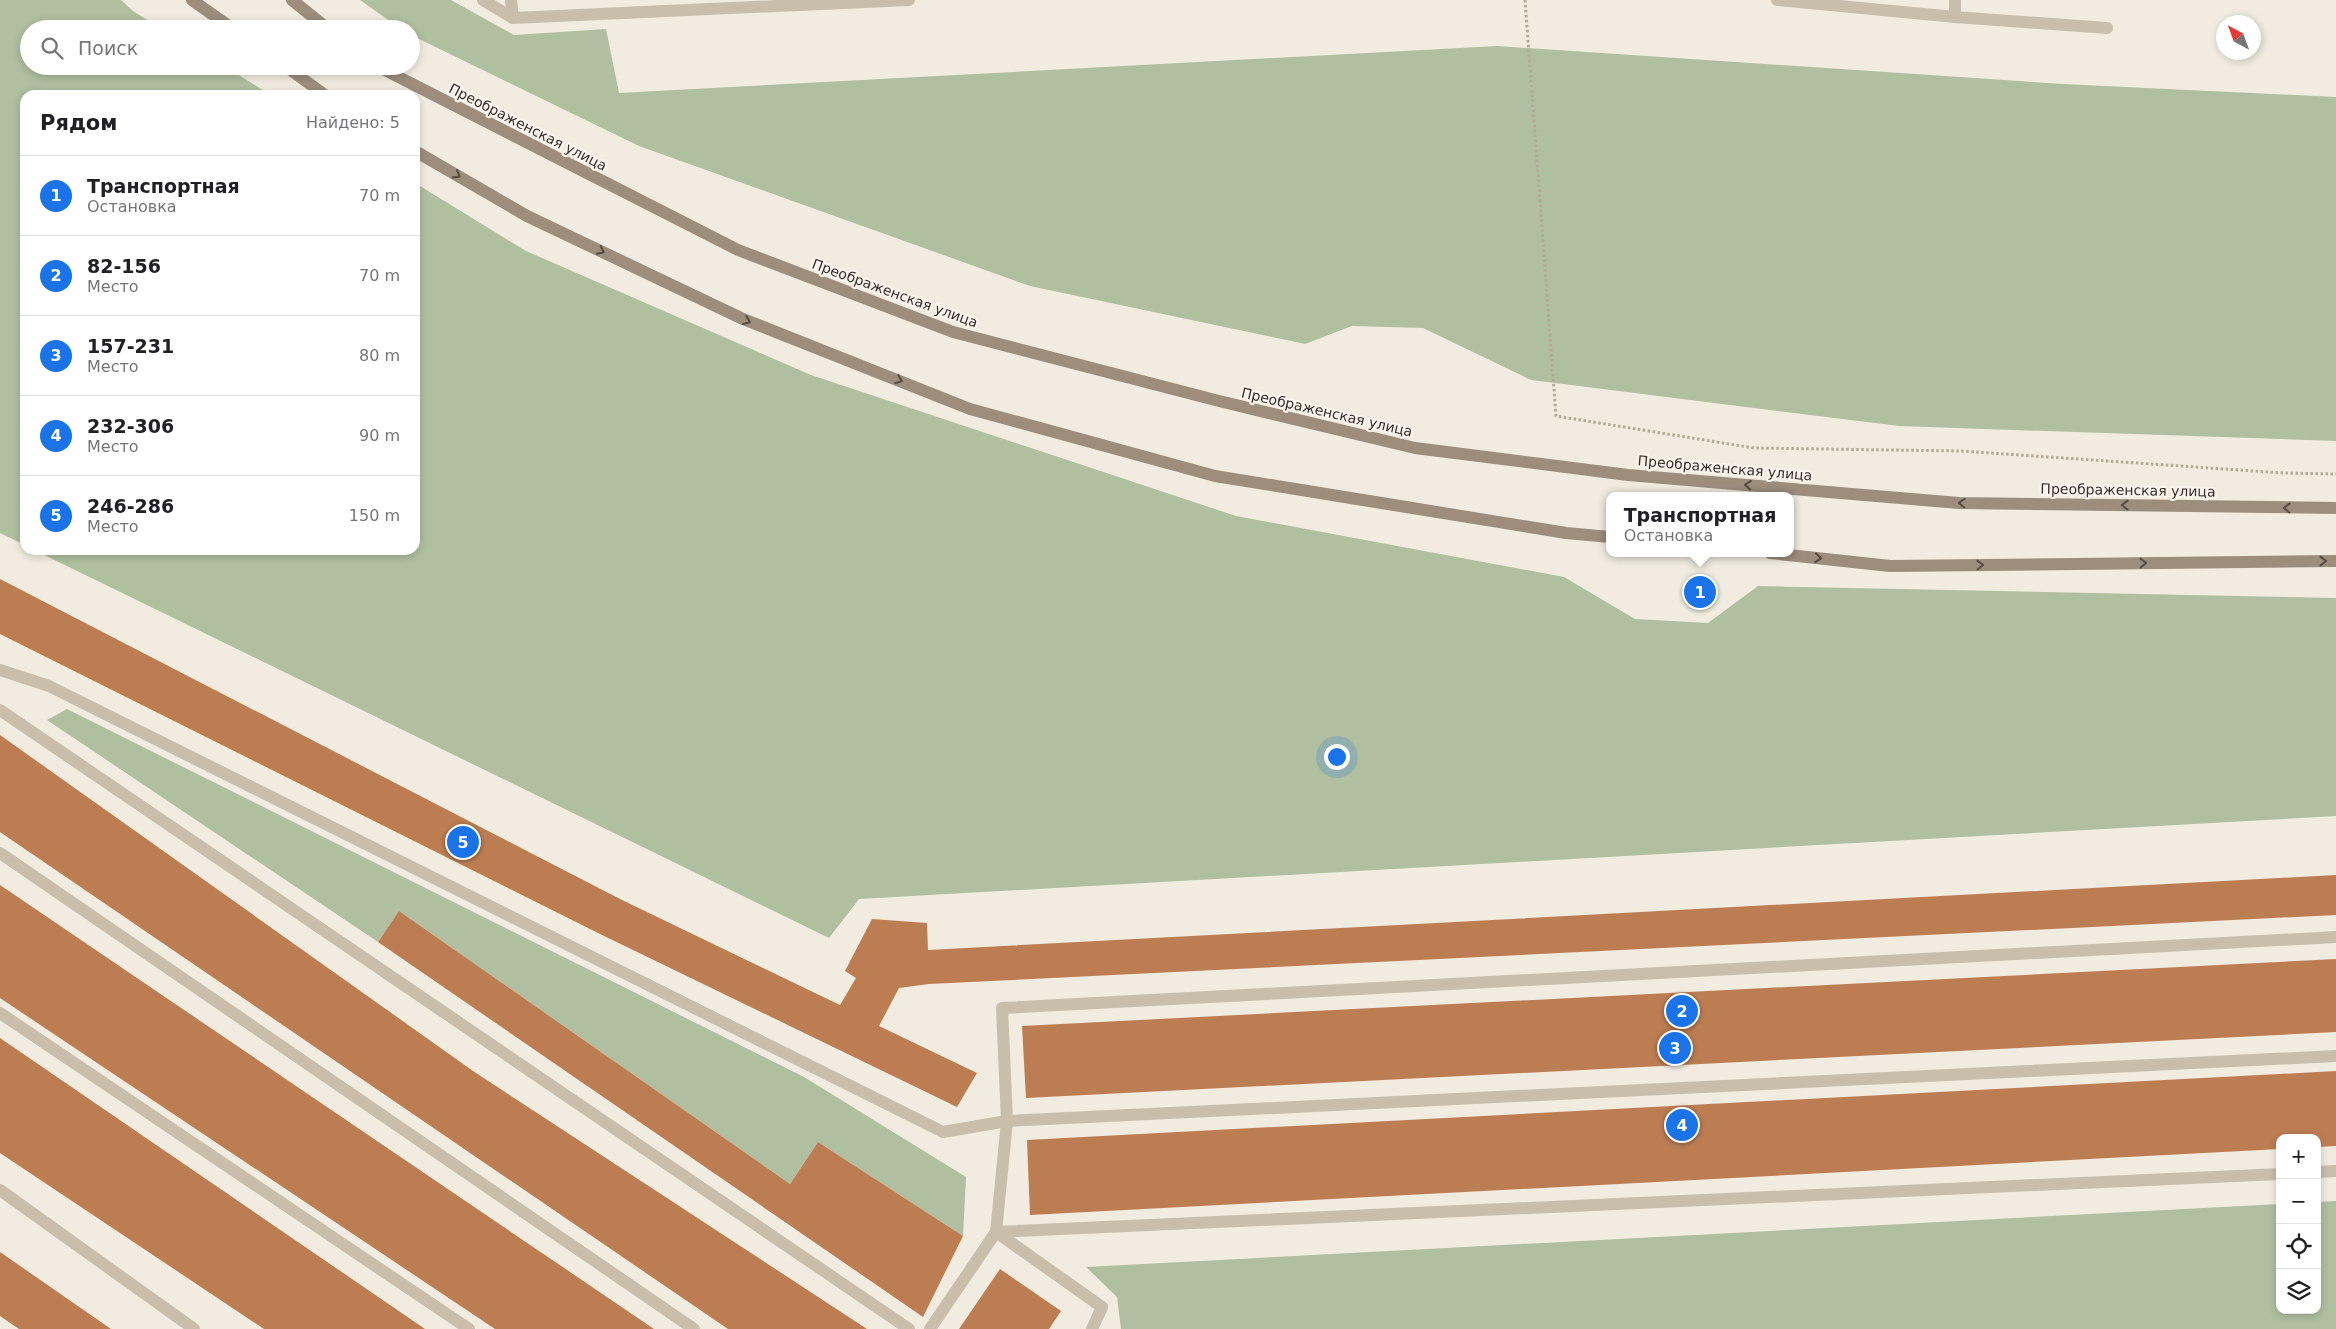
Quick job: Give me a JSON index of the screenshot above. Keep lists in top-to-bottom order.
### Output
{
  "streets": {
    "main road": ["Преображенская улица"]
  },
  "north": "top left",
  "page": {
    "search": "Поиск",
    "heading": ["Рядом", "Найдено: 5"],
    "list": [
      {
        "mark": "1",
        "name": "Транспортная",
        "note": "Остановка",
        "value": "70 m"
      },
      {
        "mark": "2",
        "name": "82-156",
        "note": "Место",
        "value": "70 m"
      },
      {
        "mark": "3",
        "name": "157-231",
        "note": "Место",
        "value": "80 m"
      },
      {
        "mark": "4",
        "name": "232-306",
        "note": "Место",
        "value": "90 m"
      },
      {
        "mark": "5",
        "name": "246-286",
        "note": "Место",
        "value": "150 m"
      }
    ],
    "popup": ["Транспортная", "Остановка"],
    "pins": [
      "1",
      "5",
      "2",
      "3",
      "4"
    ],
    "map_buttons": ["+", "−"]
  }
}
